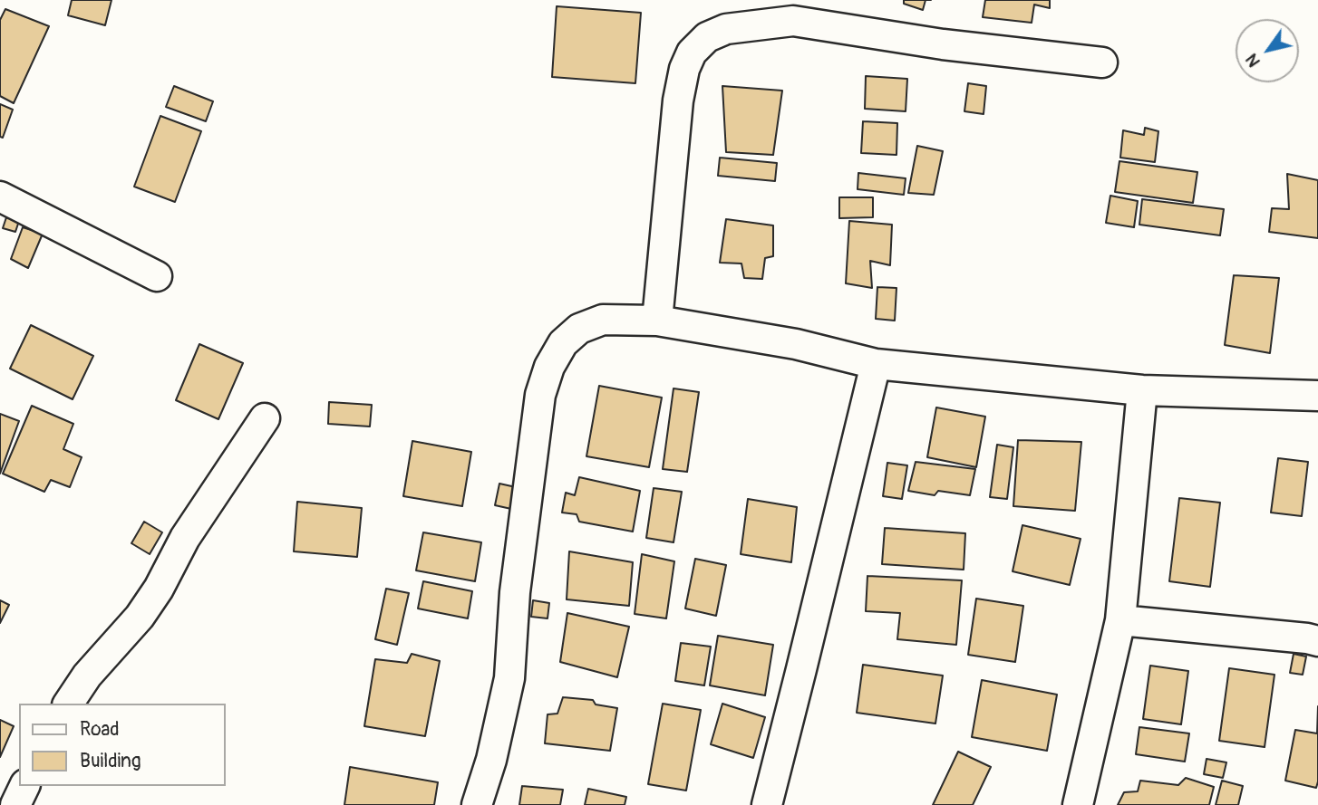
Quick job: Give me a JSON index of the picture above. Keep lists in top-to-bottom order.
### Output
{
  "legend": ["Road", "Building"],
  "north": "bottom left"
}
